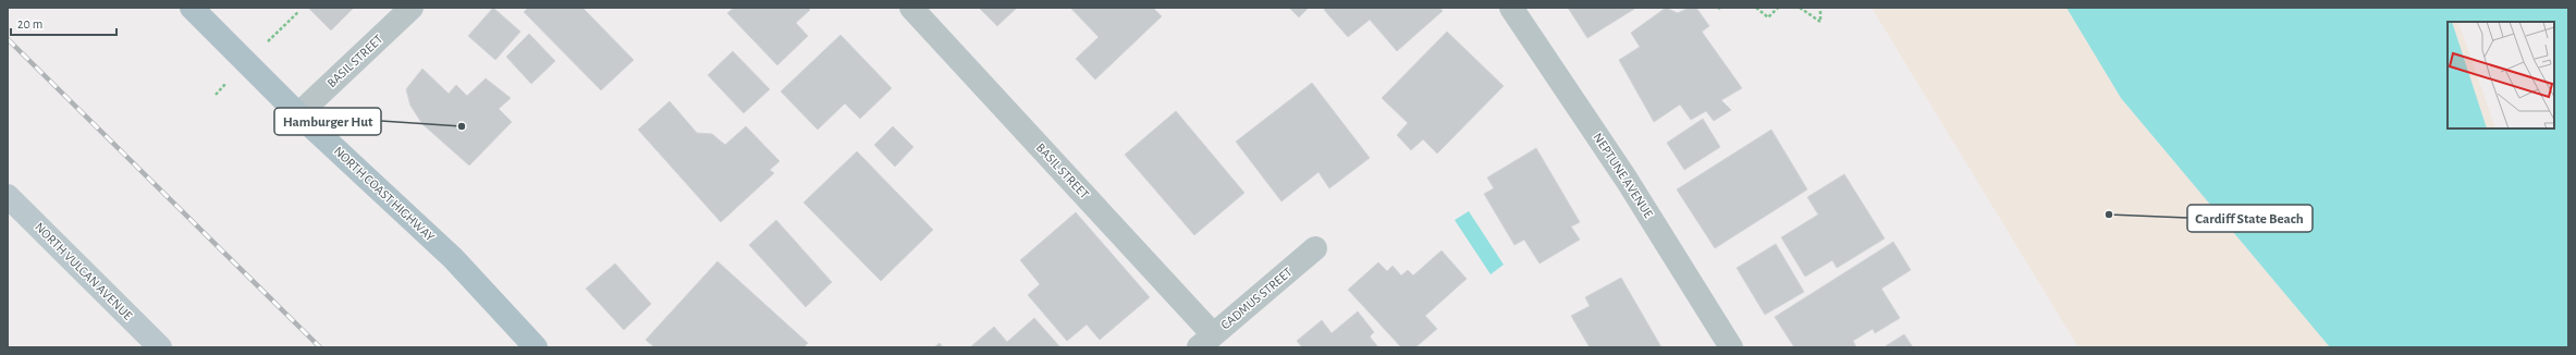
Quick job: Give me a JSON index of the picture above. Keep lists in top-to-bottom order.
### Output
{
  "streets": {
    "main road": ["NORTH COAST HIGHWAY", "NORTH VULCAN AVENUE"],
    "street": ["BASIL STREET", "NEPTUNE AVENUE", "CADMUS STREET"]
  },
  "crossings": [
    ["BASIL STREET", "NORTH COAST HIGHWAY"],
    ["BASIL STREET", "CADMUS STREET"]
  ],
  "places": ["Hamburger Hut", "Cardiff State Beach"],
  "scale_bar": "20 m"
}
